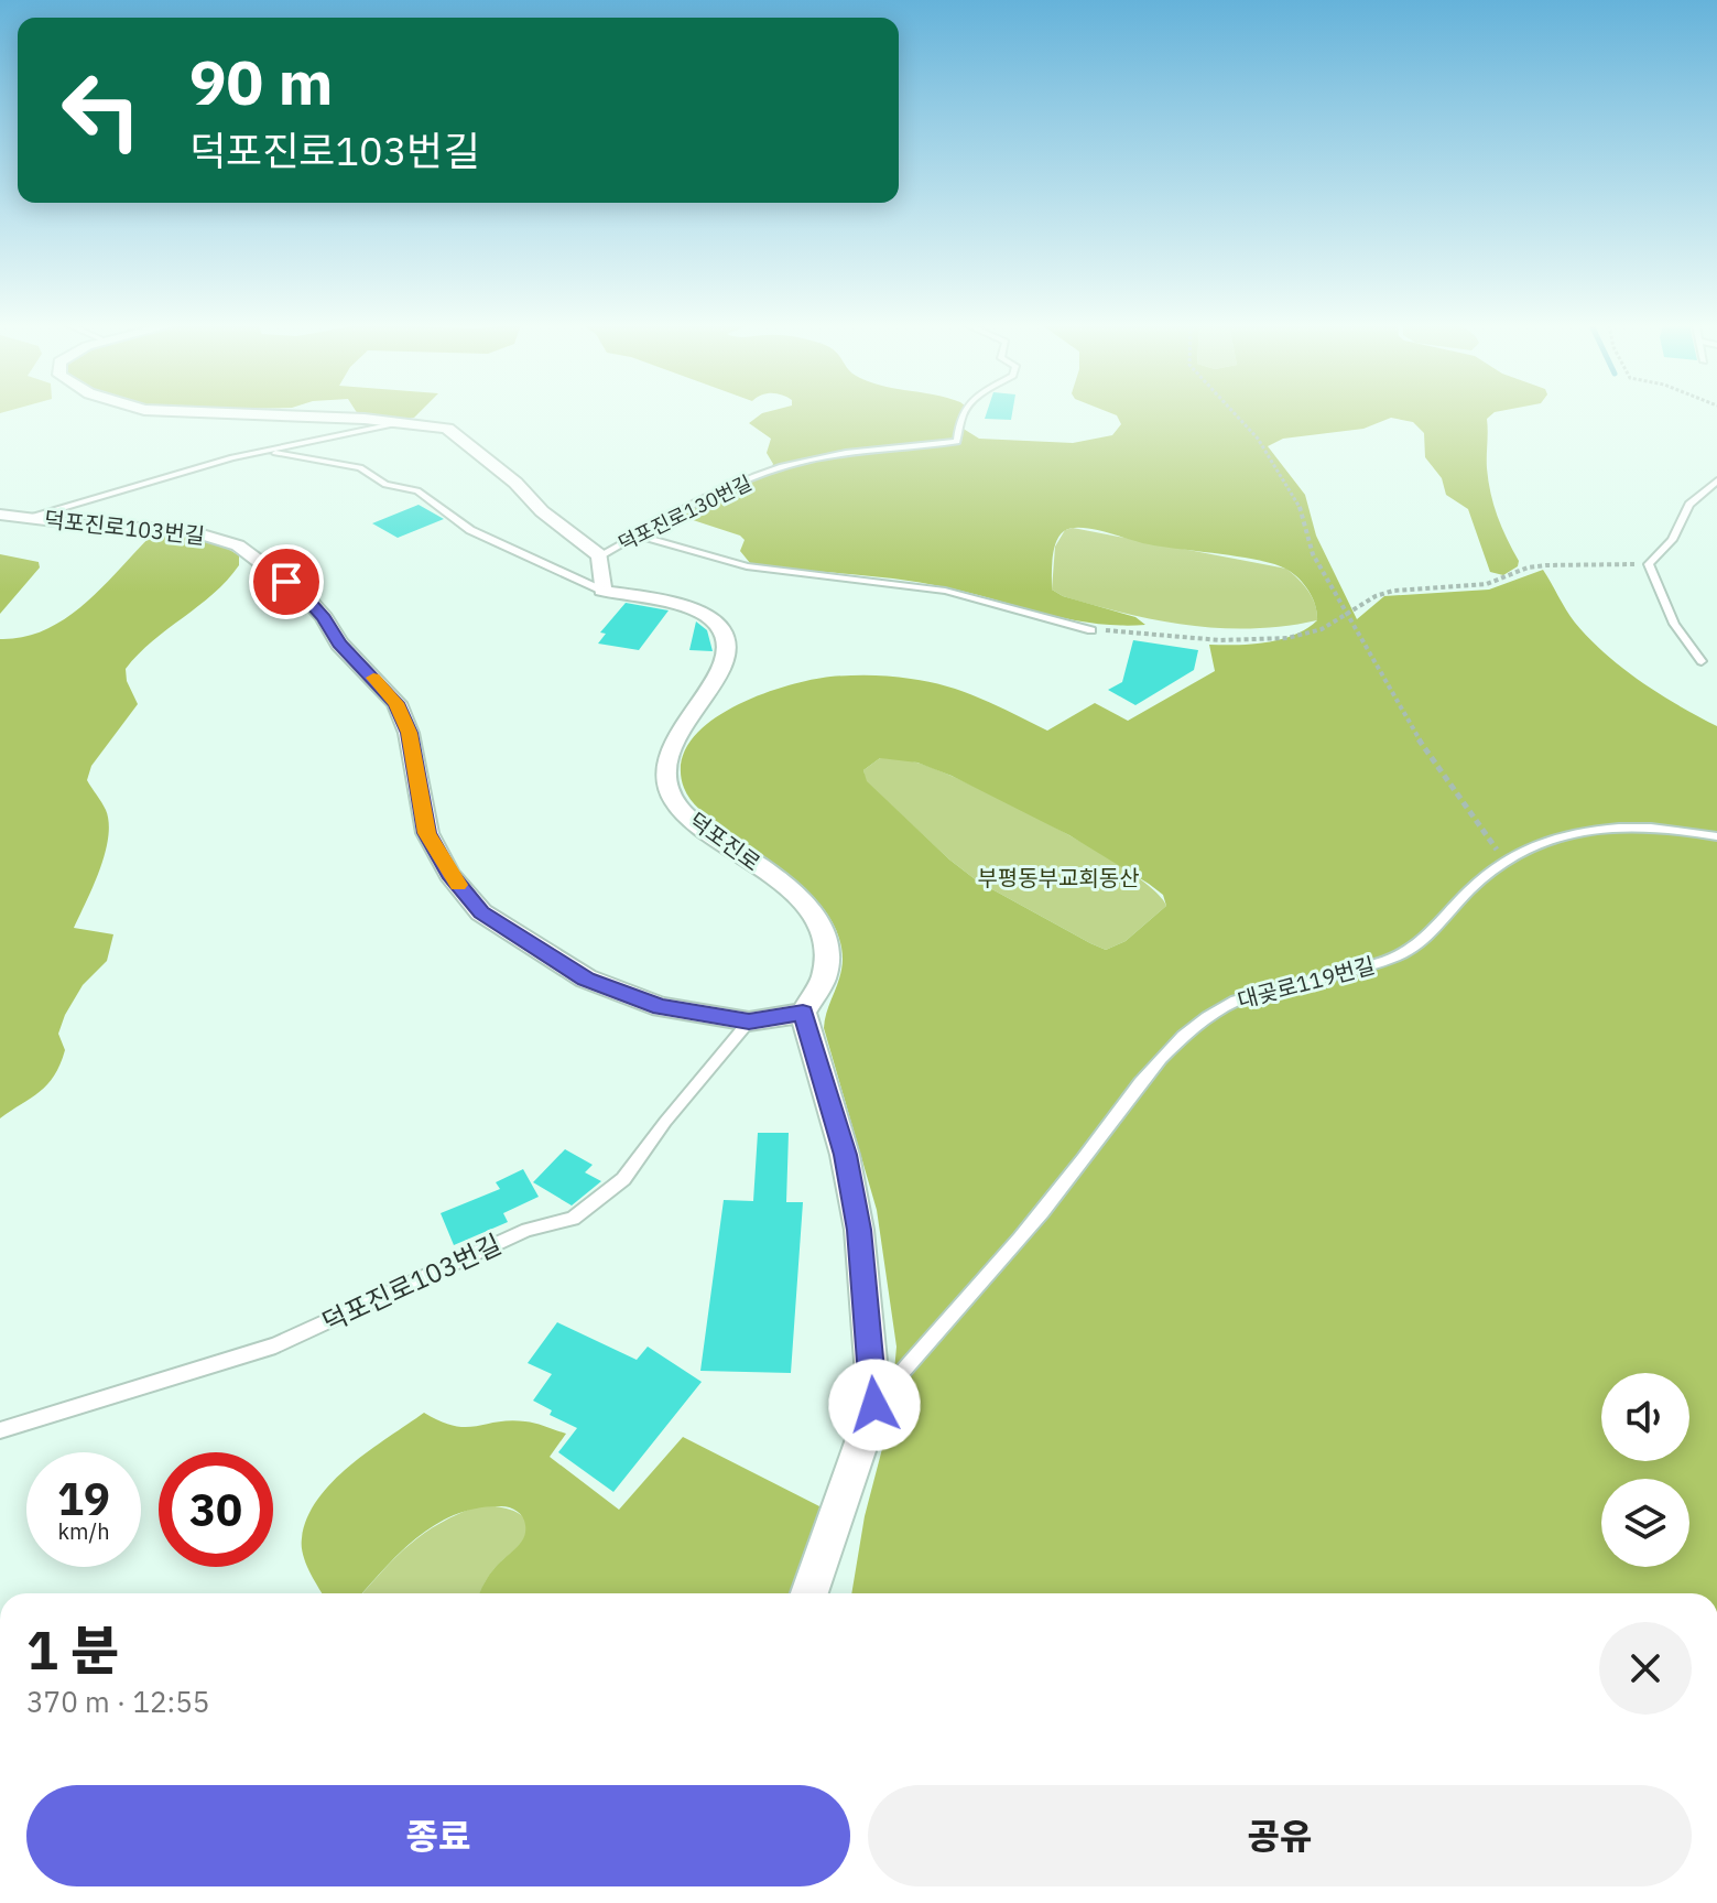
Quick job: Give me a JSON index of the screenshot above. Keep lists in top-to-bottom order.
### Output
{
  "streets": {
    "street": ["덕포진로103번길", "덕포진로"],
    "lane": ["덕포진로130번길", "대곶로119번길"]
  },
  "crossings": [
    ["덕포진로103번길", "덕포진로"]
  ],
  "parks": ["부평동부교회동산"],
  "page": {
    "turn": ["90 m", "덕포진로103번길"],
    "speed": "19 km/h",
    "limit": "30",
    "heading": ["1 분", "370 m · 12:55"],
    "buttons": ["종료", "공유"]
  }
}
